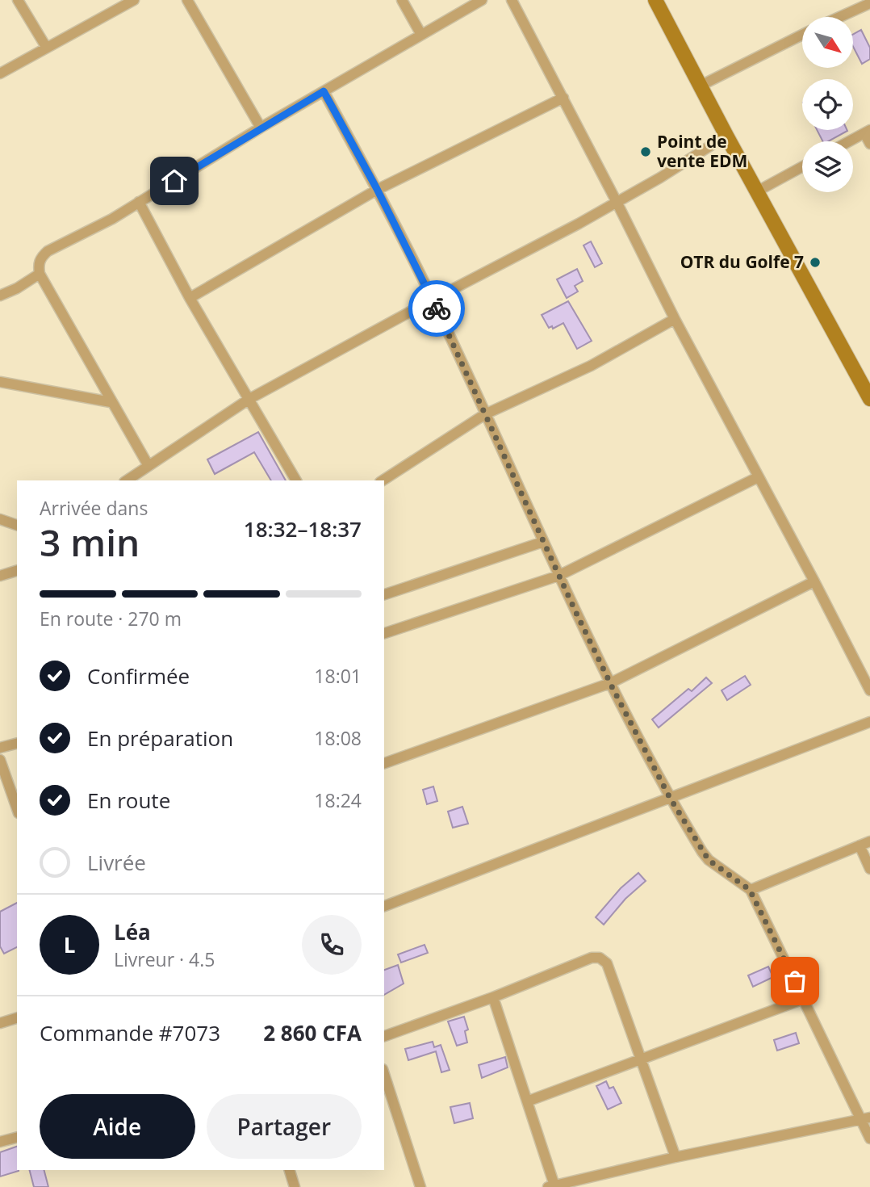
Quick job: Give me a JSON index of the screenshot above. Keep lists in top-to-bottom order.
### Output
{
  "places": ["Point de vente EDM", "OTR du Golfe 7"],
  "north": "bottom right",
  "page": {
    "heading": ["3 min", "Arrivée dans", "18:32–18:37"],
    "panel": [
      "Léa",
      "Livreur · 4.5",
      "Commande #7073",
      "2 860 CFA"
    ],
    "bar": "En route · 270 m",
    "list": [
      ["Confirmée", "18:01"],
      ["En préparation", "18:08"],
      ["En route", "18:24"],
      "Livrée"
    ],
    "round": "L",
    "buttons": ["Aide", "Partager"]
  }
}
